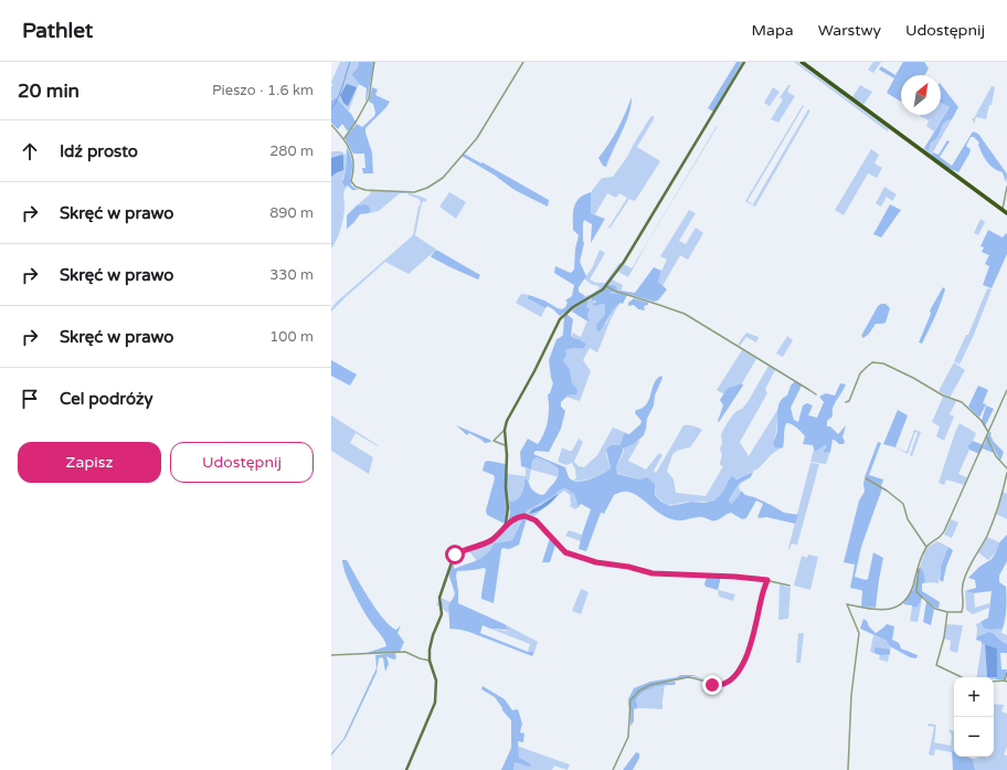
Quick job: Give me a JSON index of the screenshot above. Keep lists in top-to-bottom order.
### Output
{
  "north": "top right",
  "page": {
    "header": "Pathlet",
    "nav": ["Mapa", "Warstwy", "Udostępnij"],
    "heading": ["20 min", "Pieszo · 1.6 km"],
    "list": [
      ["Idź prosto", "280 m"],
      ["Skręć w prawo", "890 m"],
      ["Skręć w prawo", "330 m"],
      ["Skręć w prawo", "100 m"],
      "Cel podróży"
    ],
    "buttons": ["Zapisz", "Udostępnij"],
    "map_buttons": ["+", "−"]
  }
}
